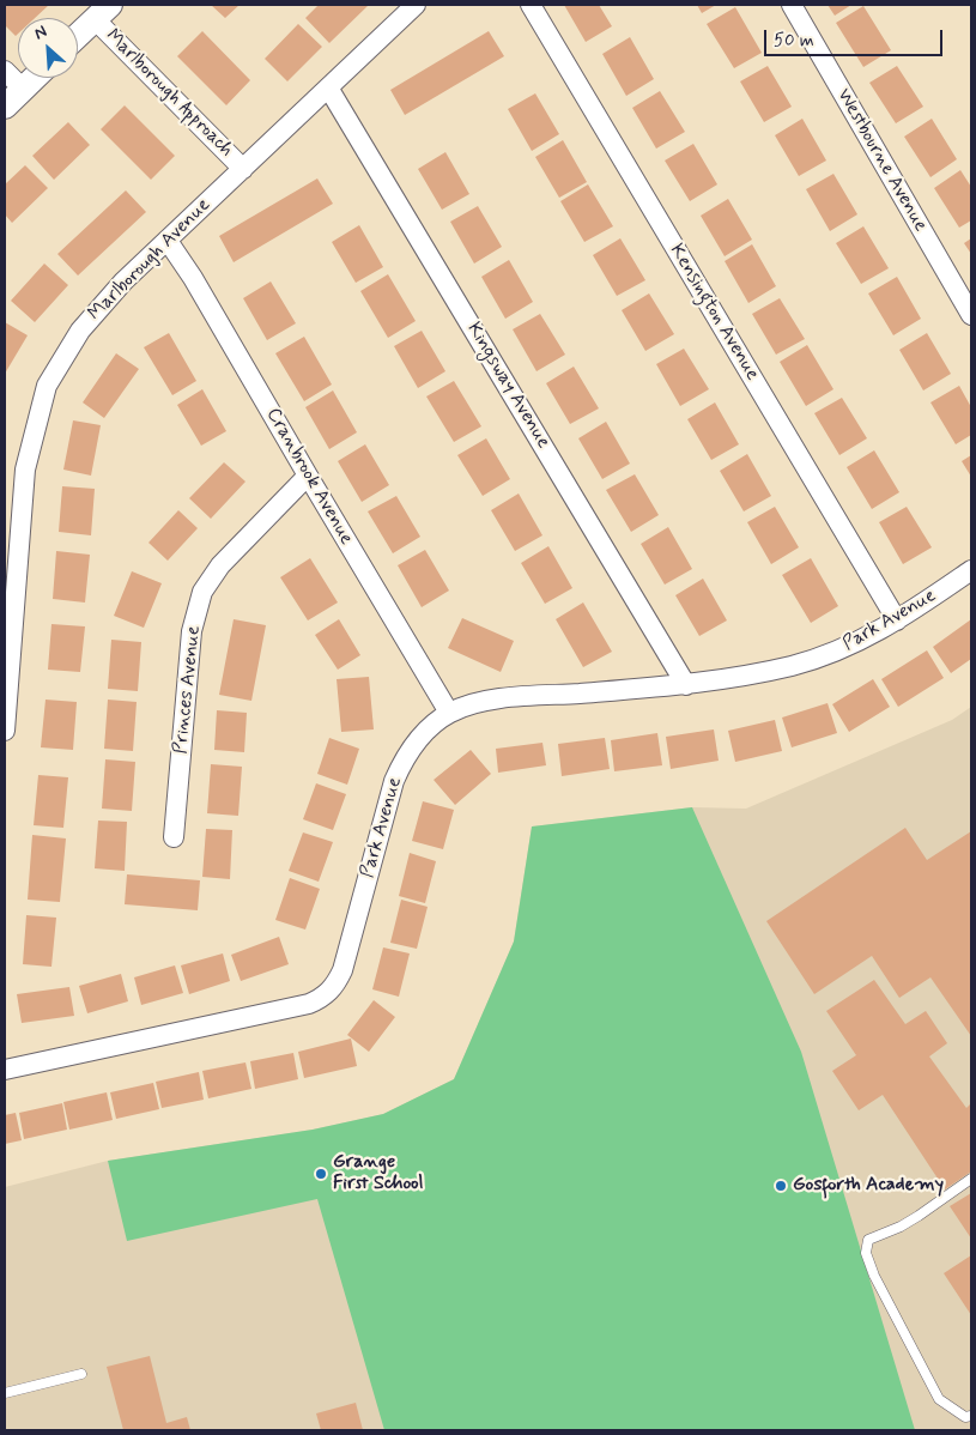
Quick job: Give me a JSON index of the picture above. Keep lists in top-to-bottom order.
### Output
{
  "streets": {
    "street": [
      "Marlborough Approach",
      "Westbourne Avenue",
      "Marlborough Avenue",
      "Kensington Avenue",
      "Kingsway Avenue",
      "Cranbrook Avenue",
      "Park Avenue",
      "Princes Avenue"
    ]
  },
  "crossings": [
    ["Marlborough Approach", "Marlborough Avenue"],
    ["Marlborough Avenue", "Kingsway Avenue"],
    ["Marlborough Avenue", "Cranbrook Avenue"],
    ["Kensington Avenue", "Park Avenue"],
    ["Kingsway Avenue", "Park Avenue"],
    ["Cranbrook Avenue", "Park Avenue"],
    ["Cranbrook Avenue", "Princes Avenue"]
  ],
  "places": ["Grange First School", "Gosforth Academy"],
  "scale_bar": "50 m",
  "north": "top left"
}
